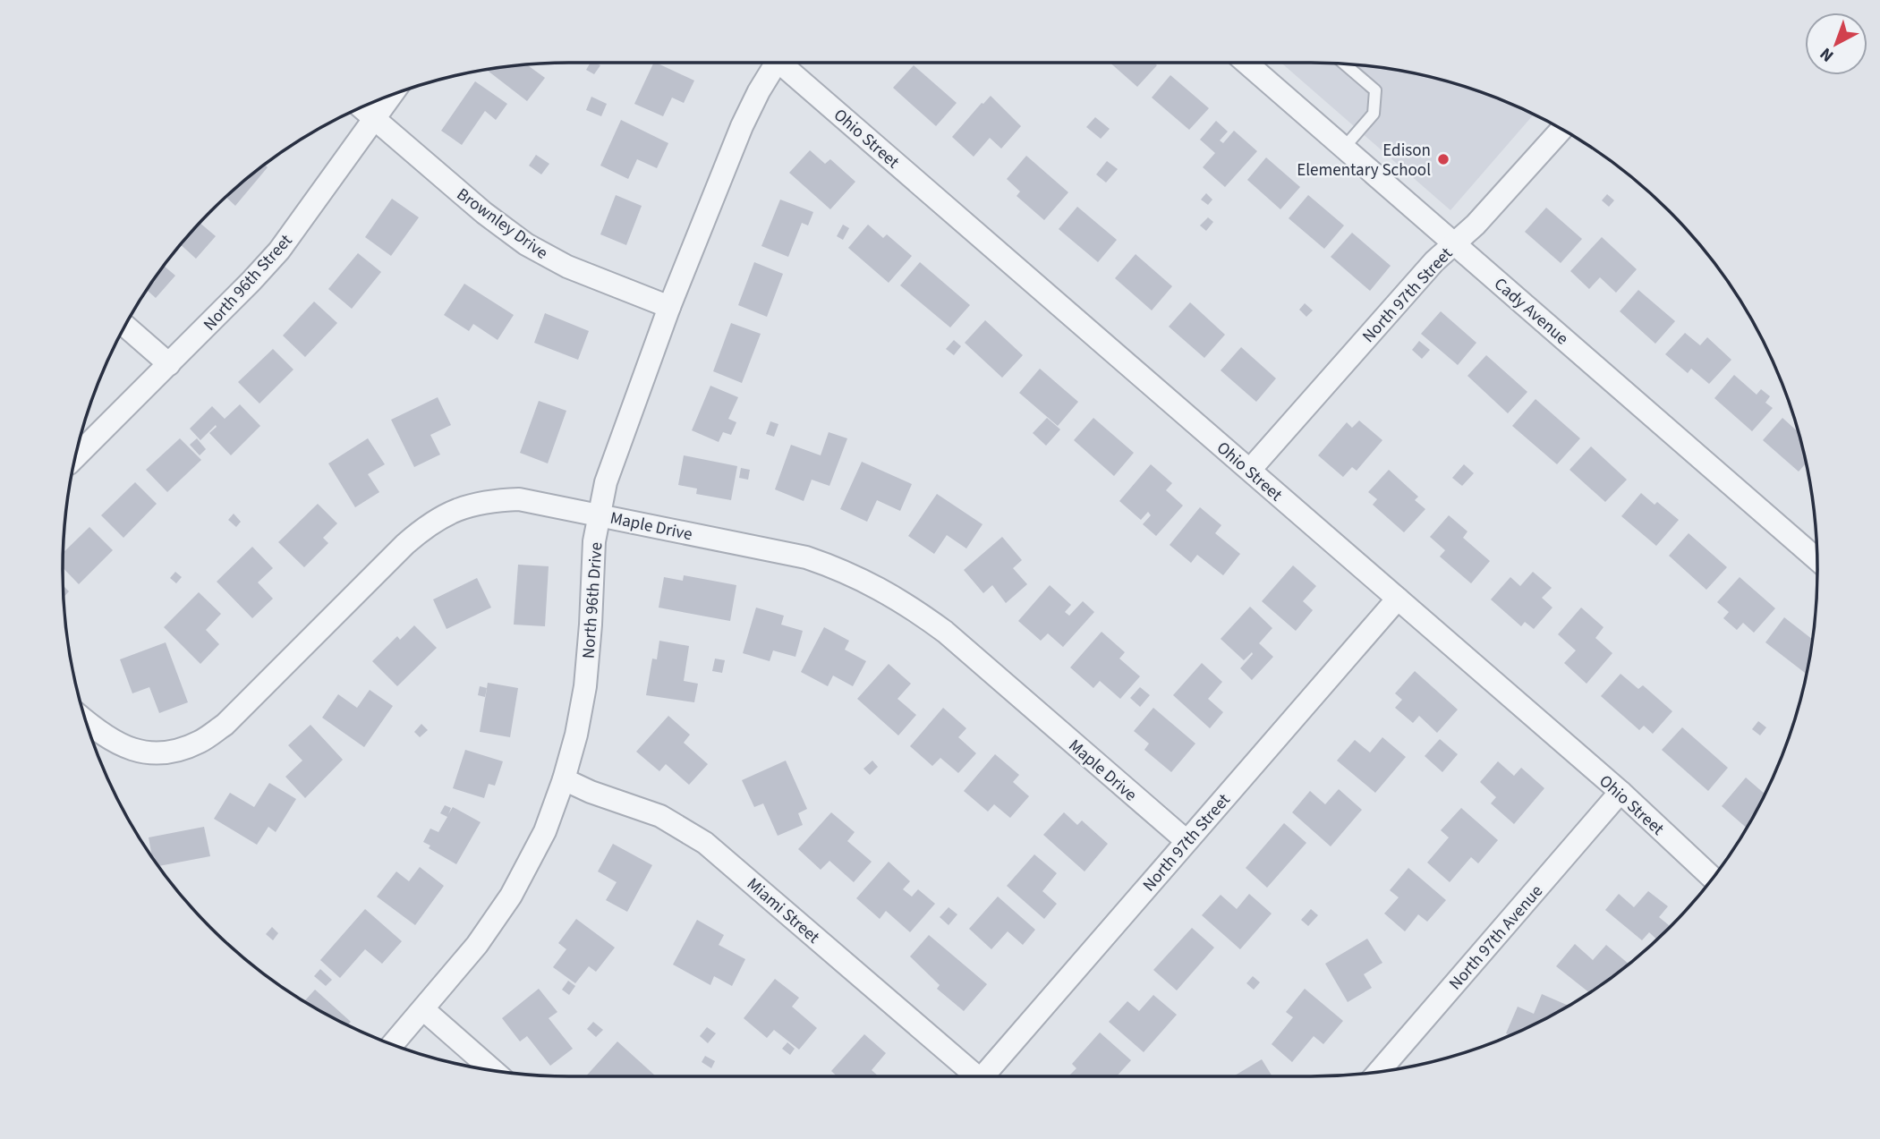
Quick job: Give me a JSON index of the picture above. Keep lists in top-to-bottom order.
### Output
{
  "streets": {
    "street": [
      "Ohio Street",
      "Brownley Drive",
      "North 96th Street",
      "North 97th Street",
      "Cady Avenue",
      "Maple Drive",
      "North 96th Drive",
      "Miami Street",
      "North 97th Avenue"
    ]
  },
  "crossings": [
    ["Ohio Street", "North 97th Street"],
    ["Ohio Street", "North 97th Avenue"],
    ["Brownley Drive", "North 96th Street"],
    ["Brownley Drive", "North 96th Drive"],
    ["North 97th Street", "Cady Avenue"],
    ["North 97th Street", "Maple Drive"],
    ["Maple Drive", "North 96th Drive"],
    ["North 96th Drive", "Miami Street"]
  ],
  "places": ["Edison Elementary School"],
  "north": "bottom left"
}
